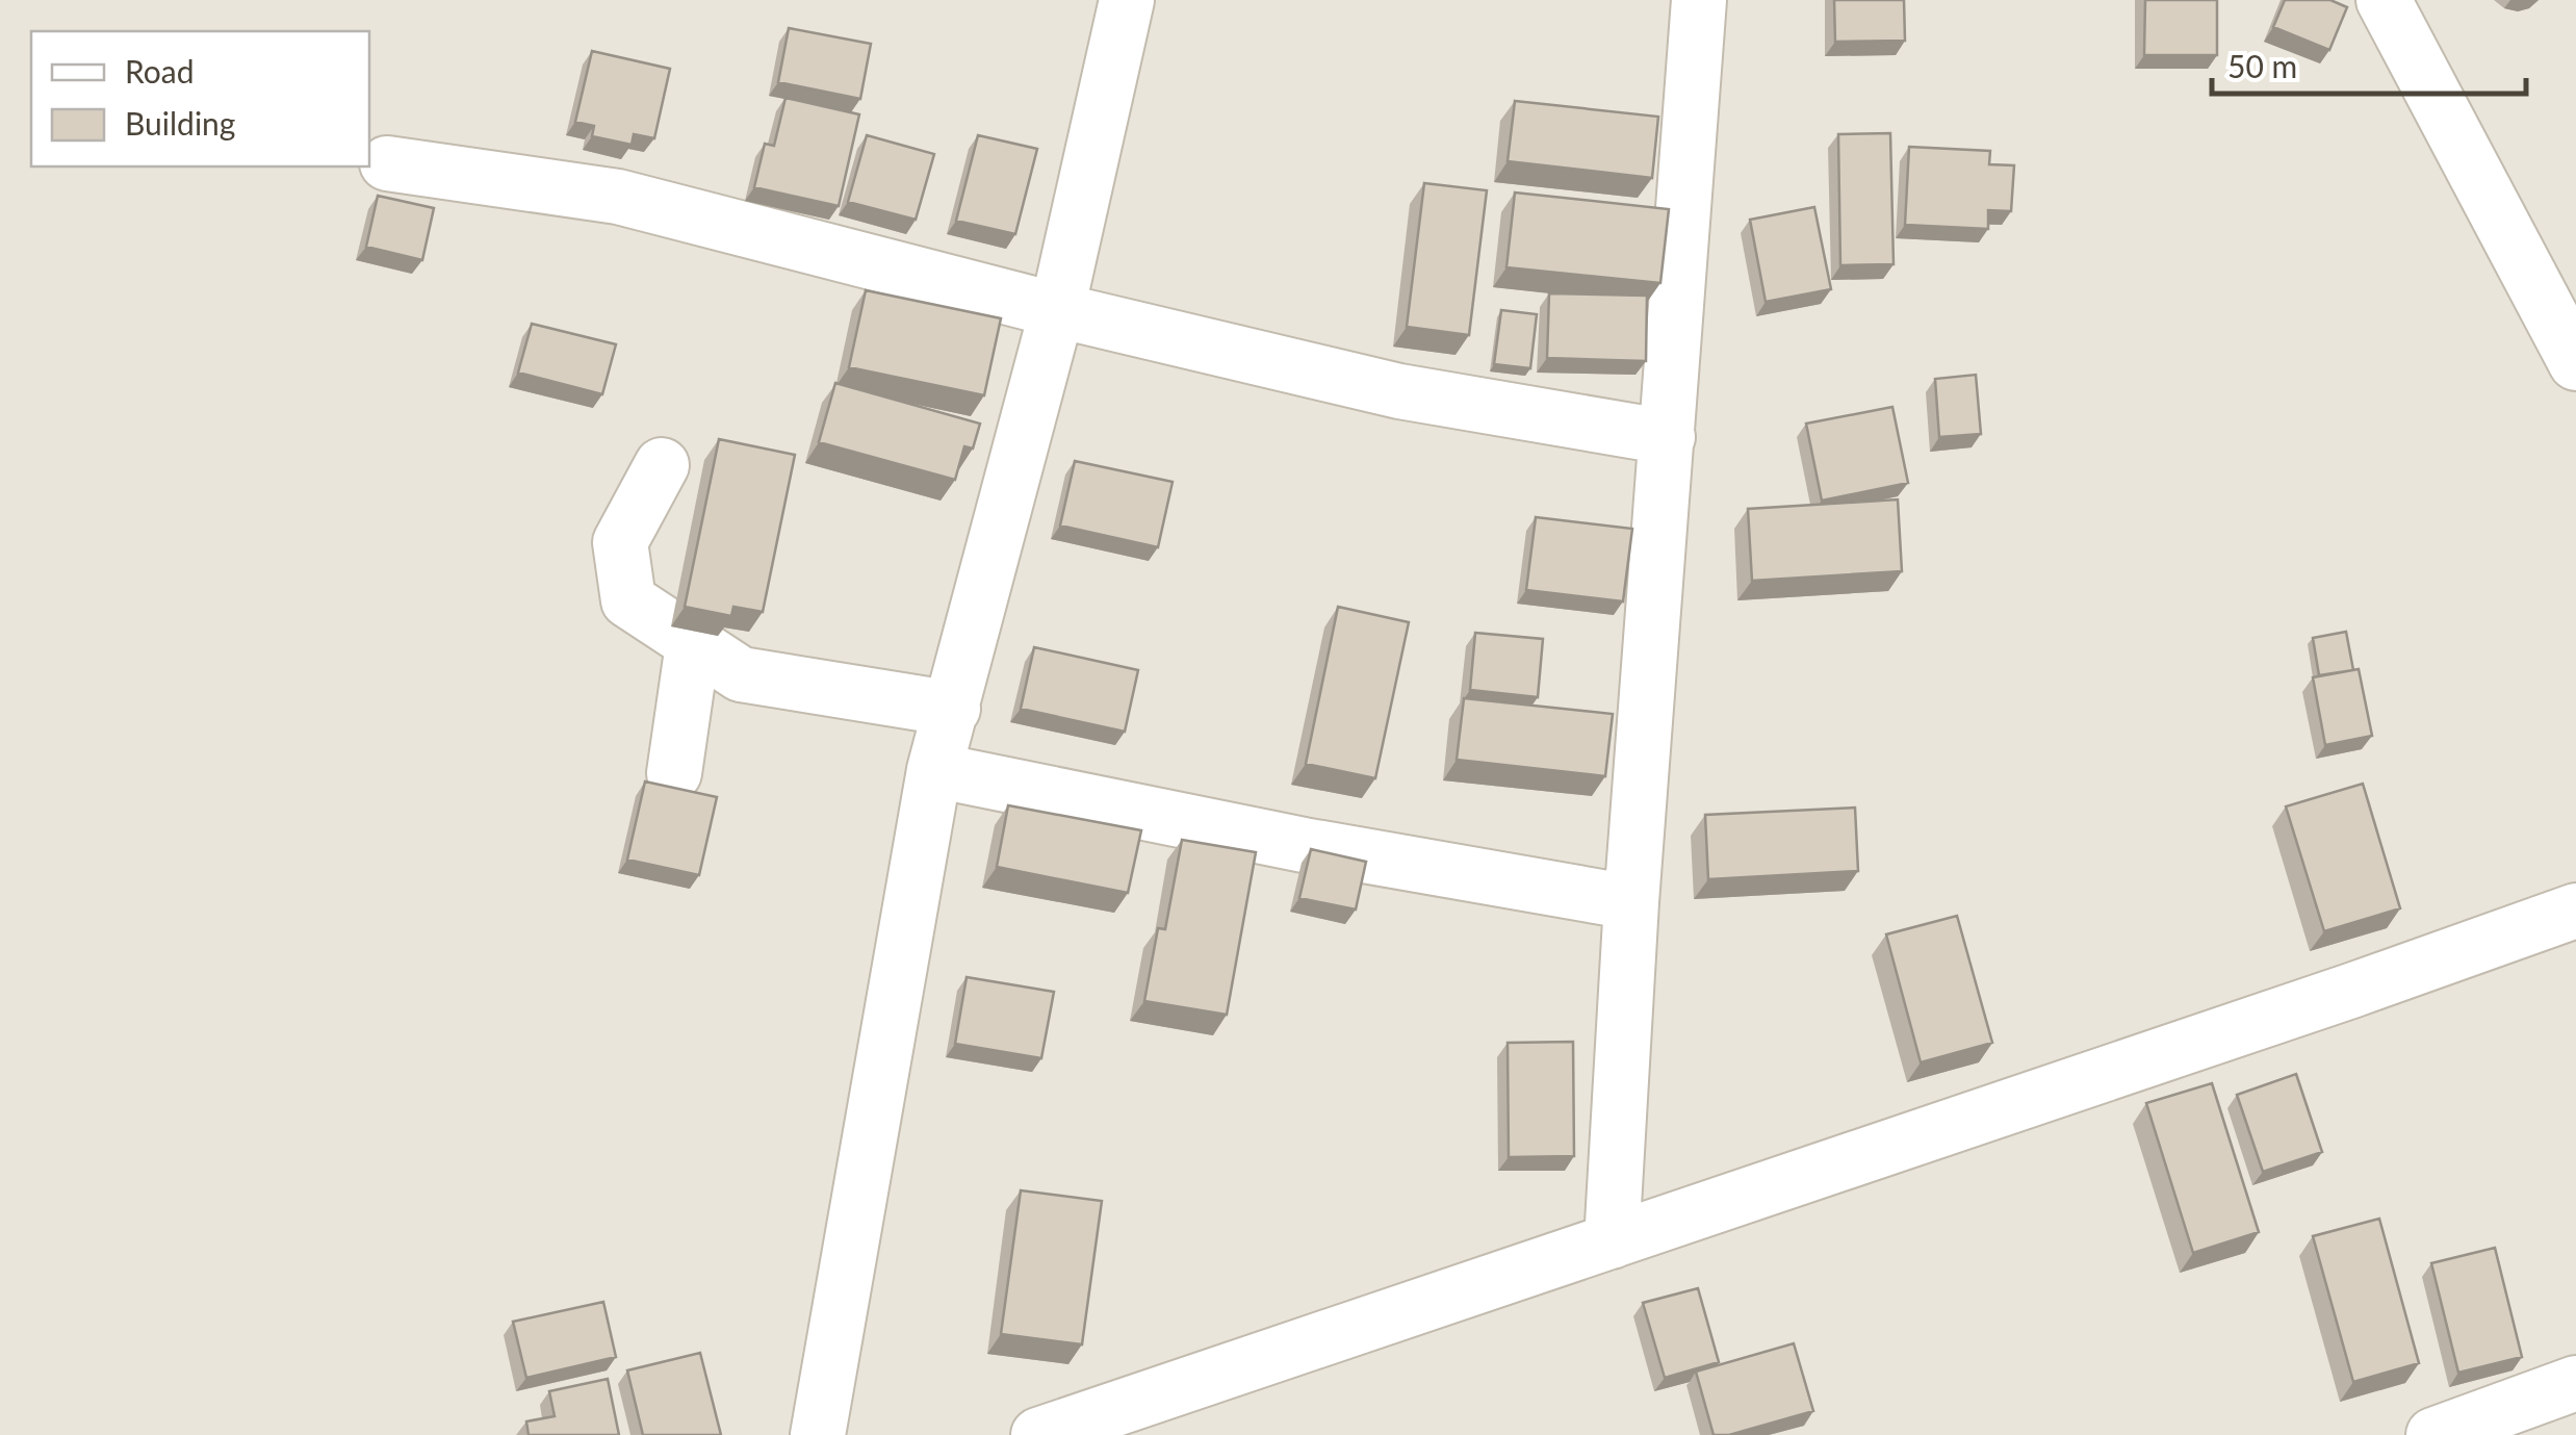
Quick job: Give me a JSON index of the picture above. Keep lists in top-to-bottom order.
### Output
{
  "legend": ["Road", "Building"],
  "scale_bar": "50 m"
}
